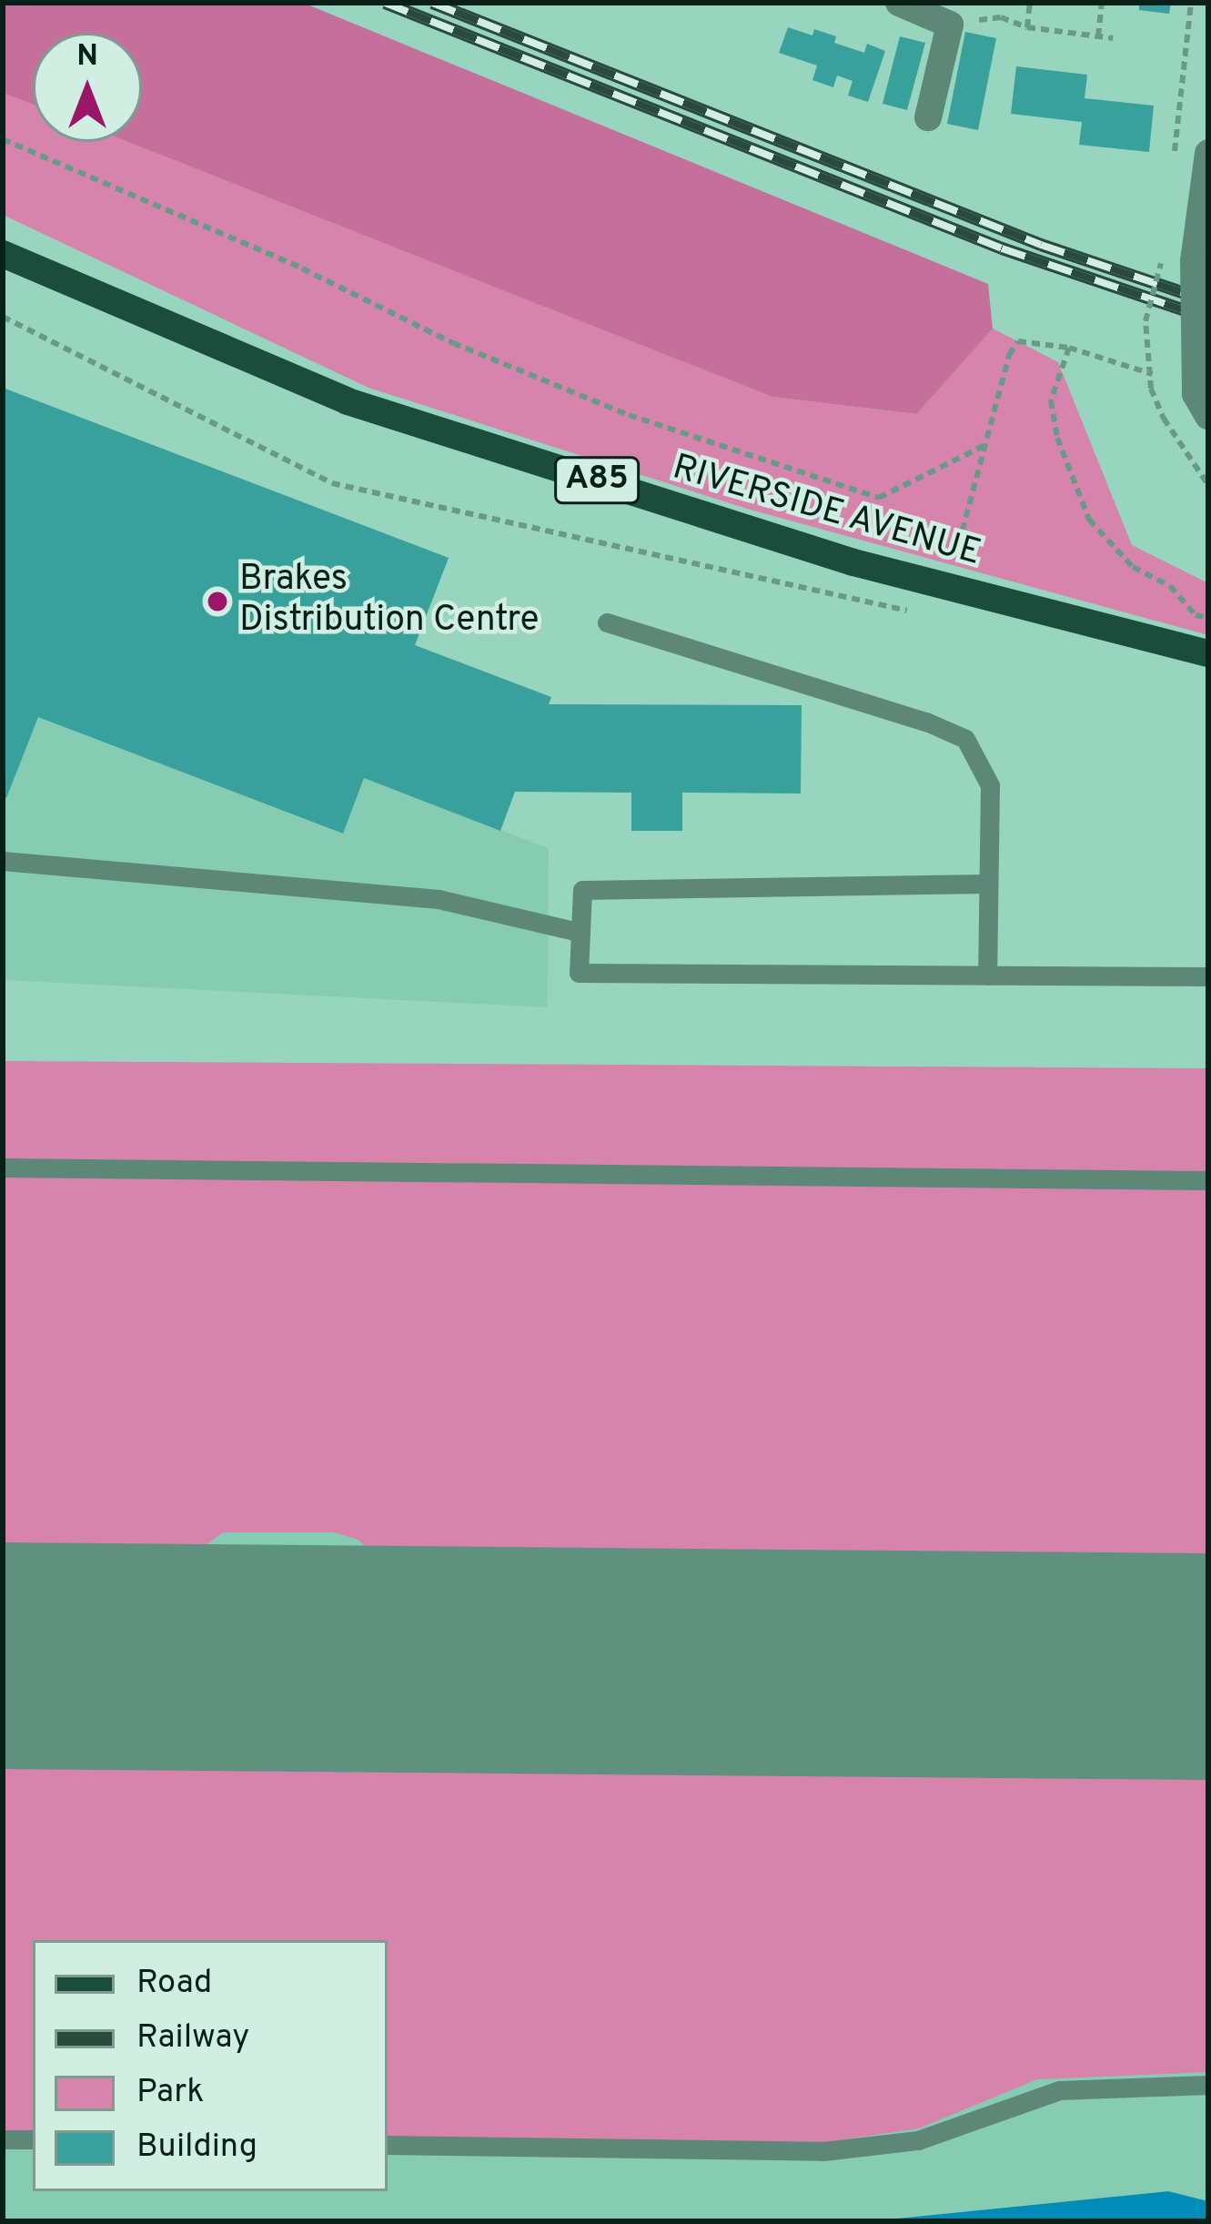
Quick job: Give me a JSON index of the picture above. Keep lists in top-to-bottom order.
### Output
{
  "streets": {
    "main road": ["A85", "RIVERSIDE AVENUE"]
  },
  "places": ["Brakes Distribution Centre"],
  "legend": [
    "Road",
    "Railway",
    "Park",
    "Building"
  ],
  "north": "top"
}
